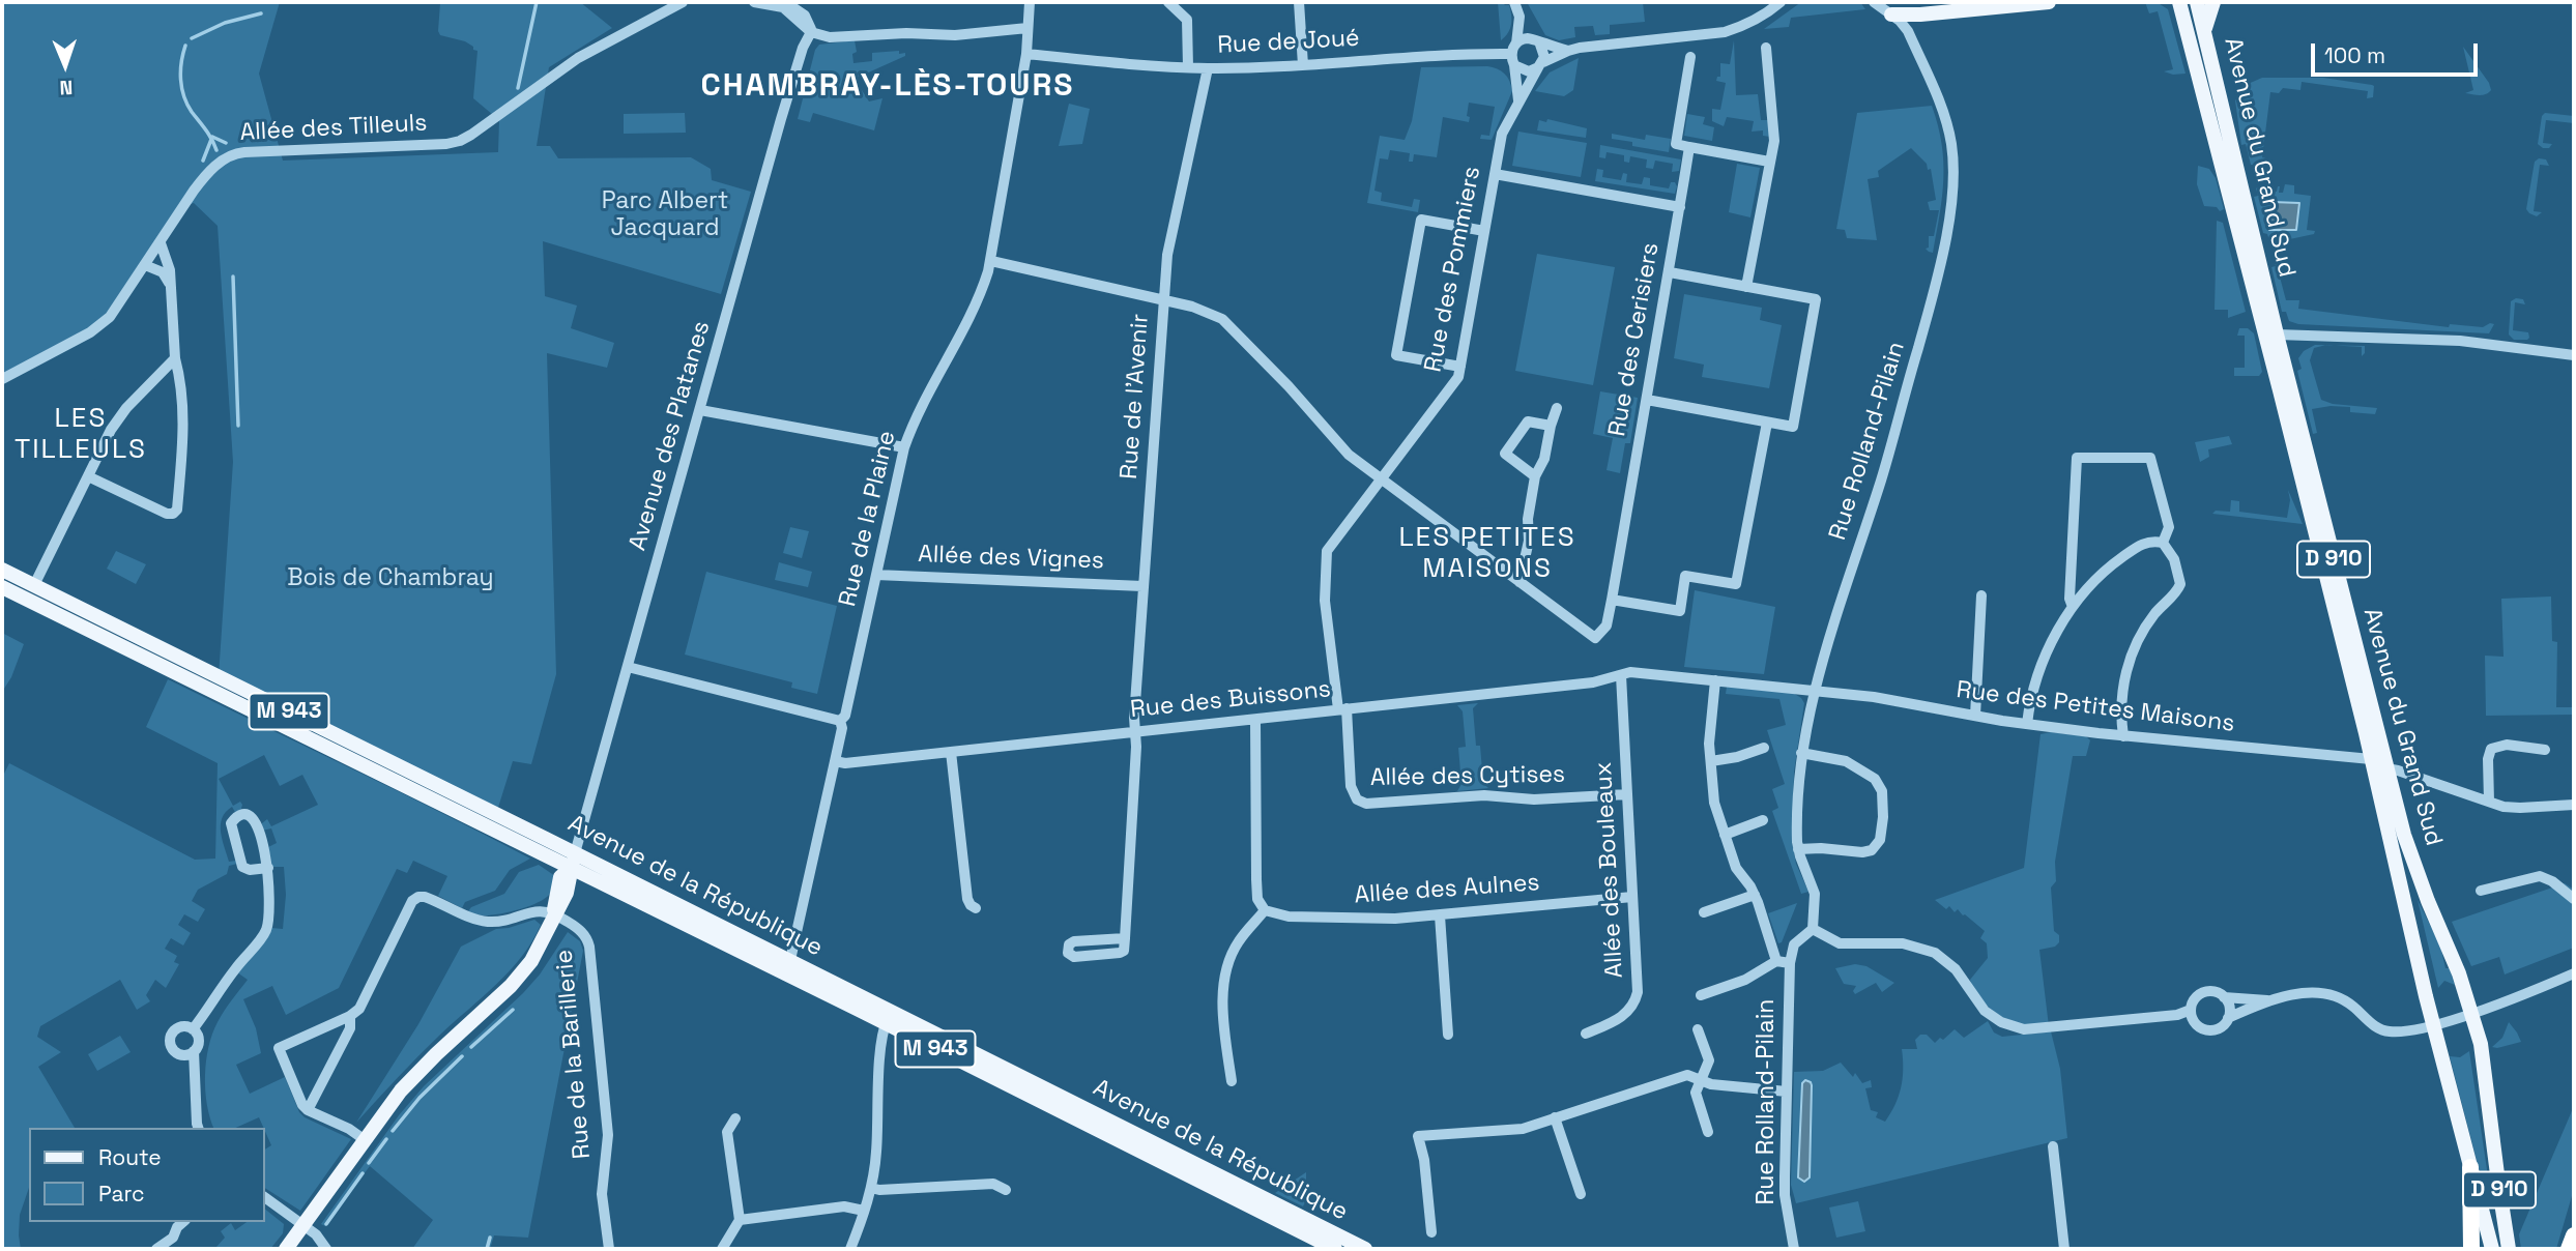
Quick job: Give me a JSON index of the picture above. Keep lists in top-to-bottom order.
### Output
{
  "streets": {
    "main road": [
      "Avenue du Grand Sud",
      "D 910",
      "M 943",
      "Avenue de la République"
    ],
    "street": [
      "Rue de Joué",
      "Allée des Tilleuls",
      "Rue des Pommiers",
      "Rue des Cerisiers",
      "Rue de l'Avenir",
      "Avenue des Platanes",
      "Rue Rolland-Pilain",
      "Rue de la Plaine",
      "Allée des Vignes",
      "Rue des Buissons",
      "Rue des Petites Maisons",
      "Allée des Cytises",
      "Allée des Bouleaux",
      "Allée des Aulnes",
      "Rue de la Barillerie"
    ]
  },
  "crossings": [
    ["Rue de Joué", "Rue des Pommiers"],
    ["Rue de Joué", "Rue de l'Avenir"],
    ["Rue de Joué", "Rue de la Plaine"],
    ["Avenue du Grand Sud", "Rue des Petites Maisons"],
    ["Rue des Pommiers", "Rue des Buissons"],
    ["Rue des Pommiers", "Allée des Cytises"],
    ["Rue de l'Avenir", "Allée des Vignes"],
    ["Rue de l'Avenir", "Rue des Buissons"],
    ["Avenue des Platanes", "Avenue de la République"],
    ["Rue Rolland-Pilain", "Rue des Petites Maisons"],
    ["Rue de la Plaine", "Allée des Vignes"],
    ["Rue de la Plaine", "Rue des Buissons"],
    ["Rue de la Plaine", "Avenue de la République"],
    ["Rue des Buissons", "Rue des Petites Maisons"],
    ["Rue des Buissons", "Allée des Cytises"],
    ["Rue des Buissons", "Allée des Bouleaux"],
    ["Allée des Cytises", "Allée des Bouleaux"],
    ["Allée des Bouleaux", "Allée des Aulnes"]
  ],
  "districts": ["CHAMBRAY-LÈS-TOURS", "LES TILLEULS", "LES PETITES MAISONS"],
  "parks": ["Parc Albert Jacquard", "Bois de Chambray"],
  "legend": ["Route", "Parc"],
  "scale_bar": "100 m",
  "north": "bottom"
}
